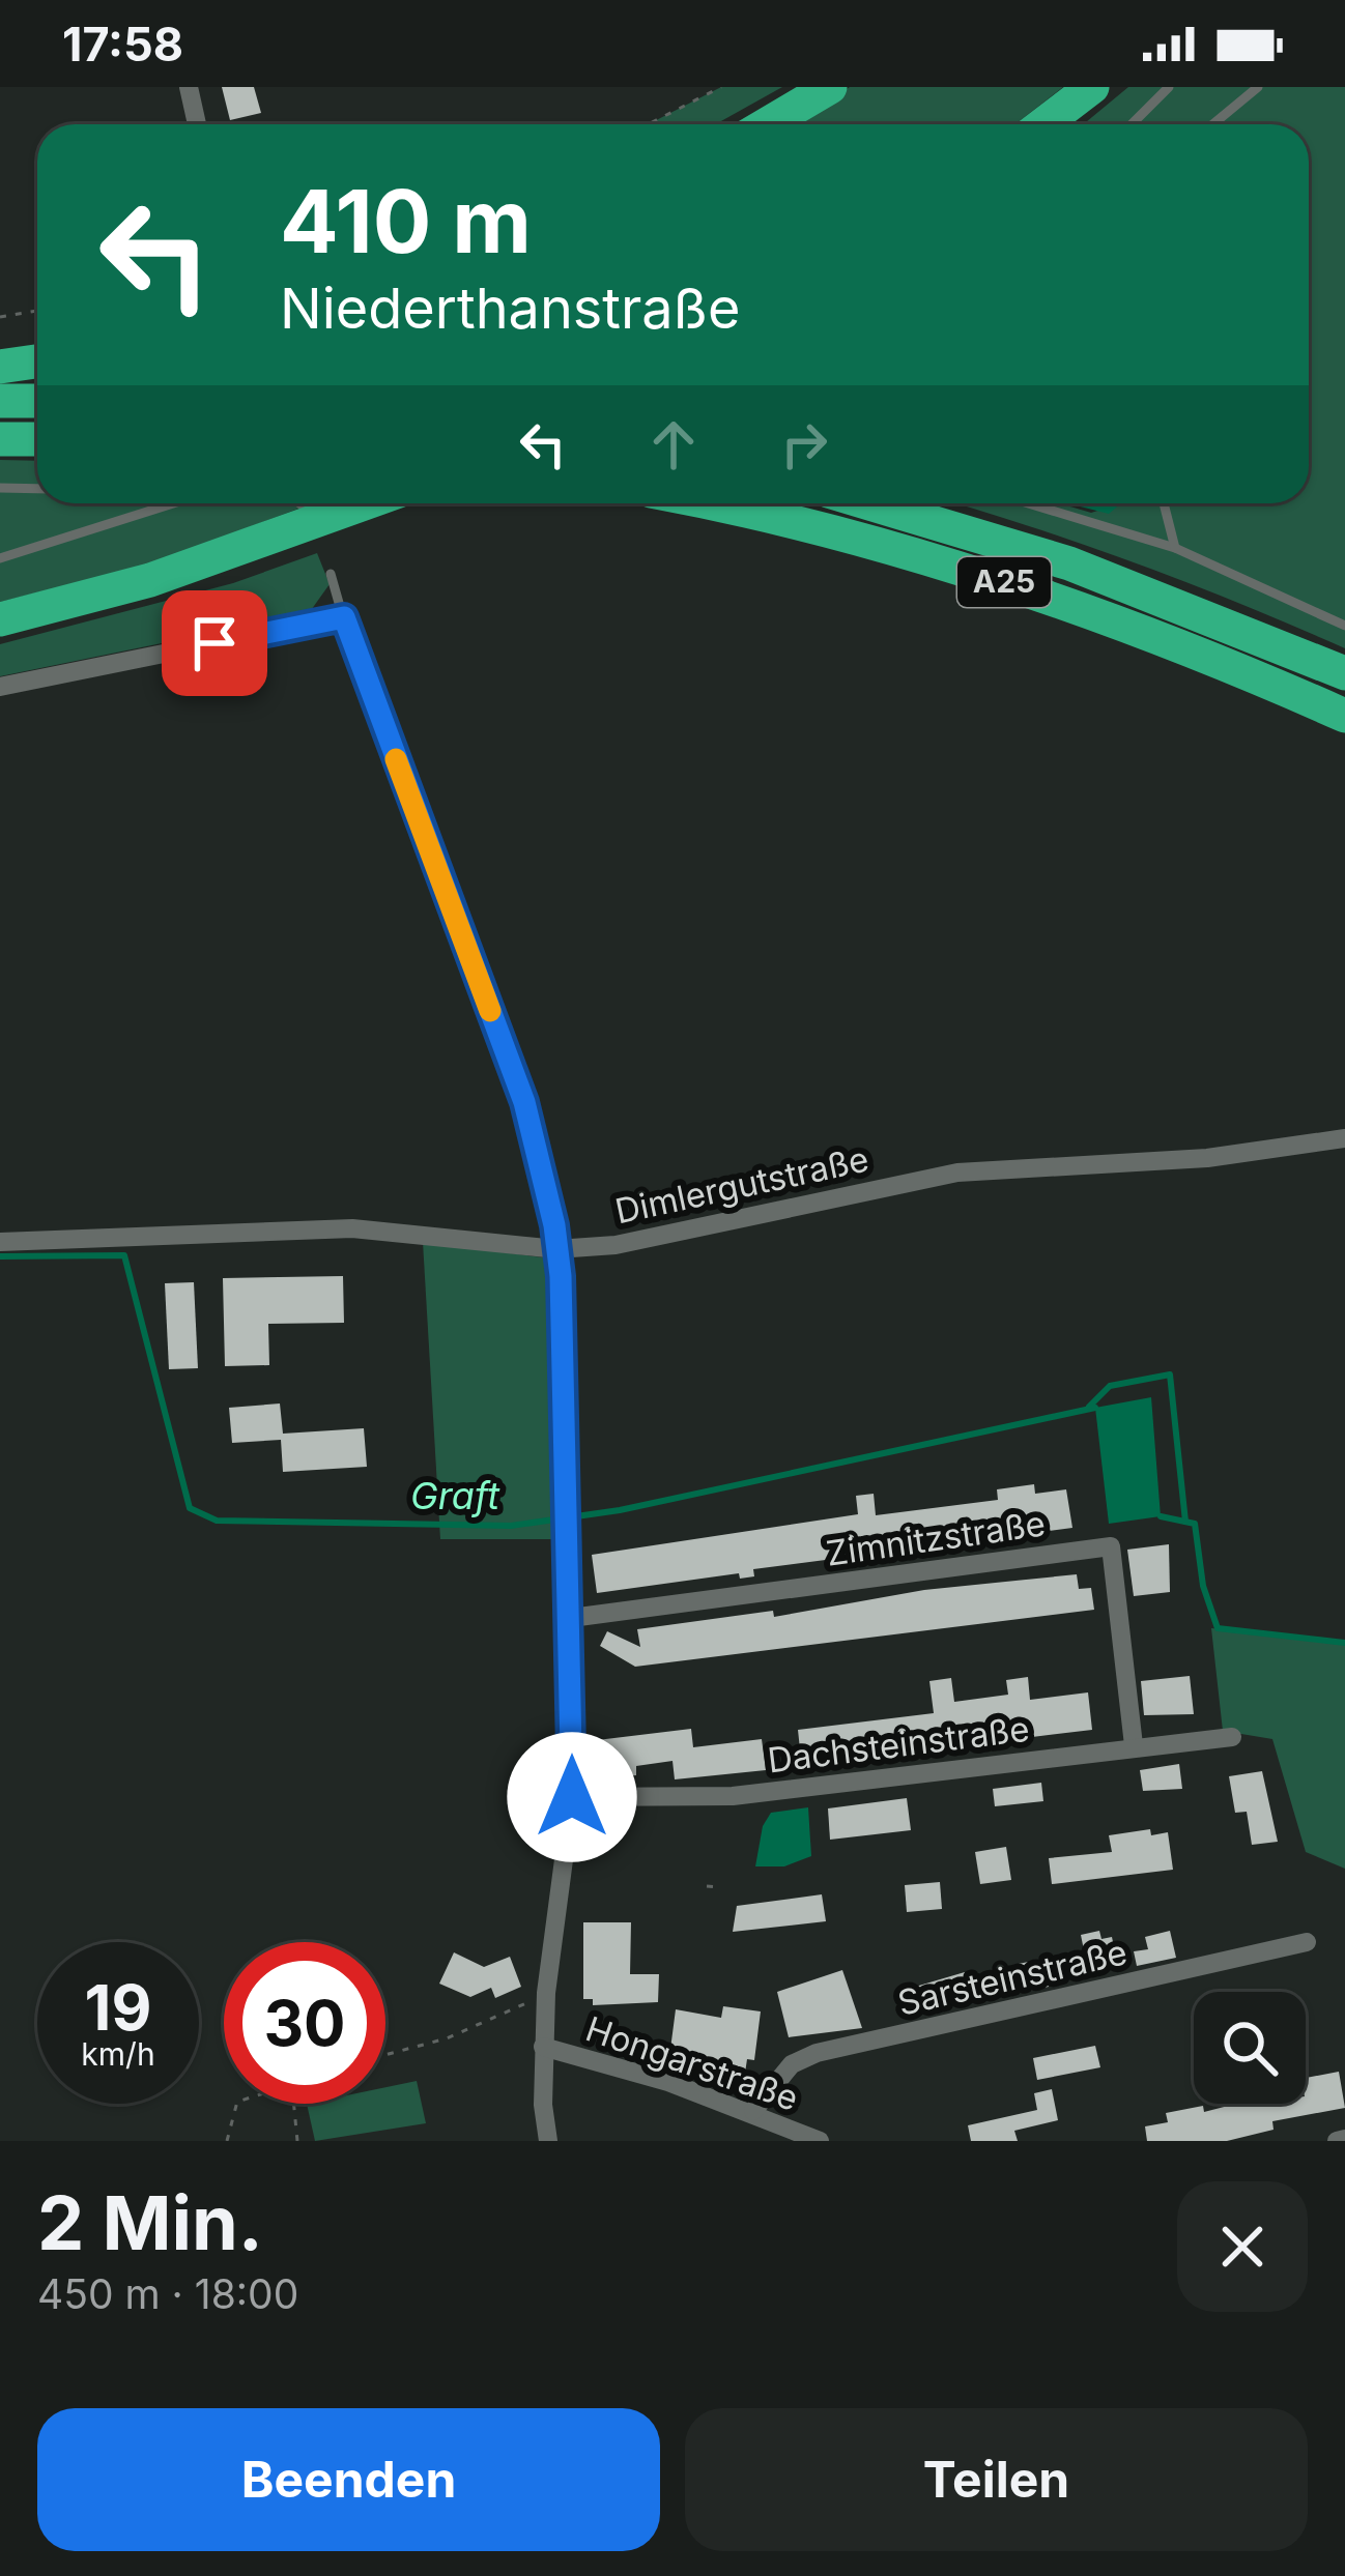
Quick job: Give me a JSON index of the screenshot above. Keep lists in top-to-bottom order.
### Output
{
  "streets": {
    "highway": ["A25"],
    "street": [
      "Dimlergutstraße",
      "Zimnitzstraße",
      "Dachsteinstraße",
      "Sarsteinstraße",
      "Hongarstraße"
    ]
  },
  "crossings": [
    ["Zimnitzstraße", "Dachsteinstraße"],
    ["Sarsteinstraße", "Hongarstraße"]
  ],
  "water": ["Graft"],
  "page": {
    "status": "17:58",
    "turn": ["410 m", "Niederthanstraße"],
    "speed": "19 km/h",
    "limit": "30",
    "heading": ["2 Min.", "450 m · 18:00"],
    "buttons": ["Beenden", "Teilen"]
  }
}
